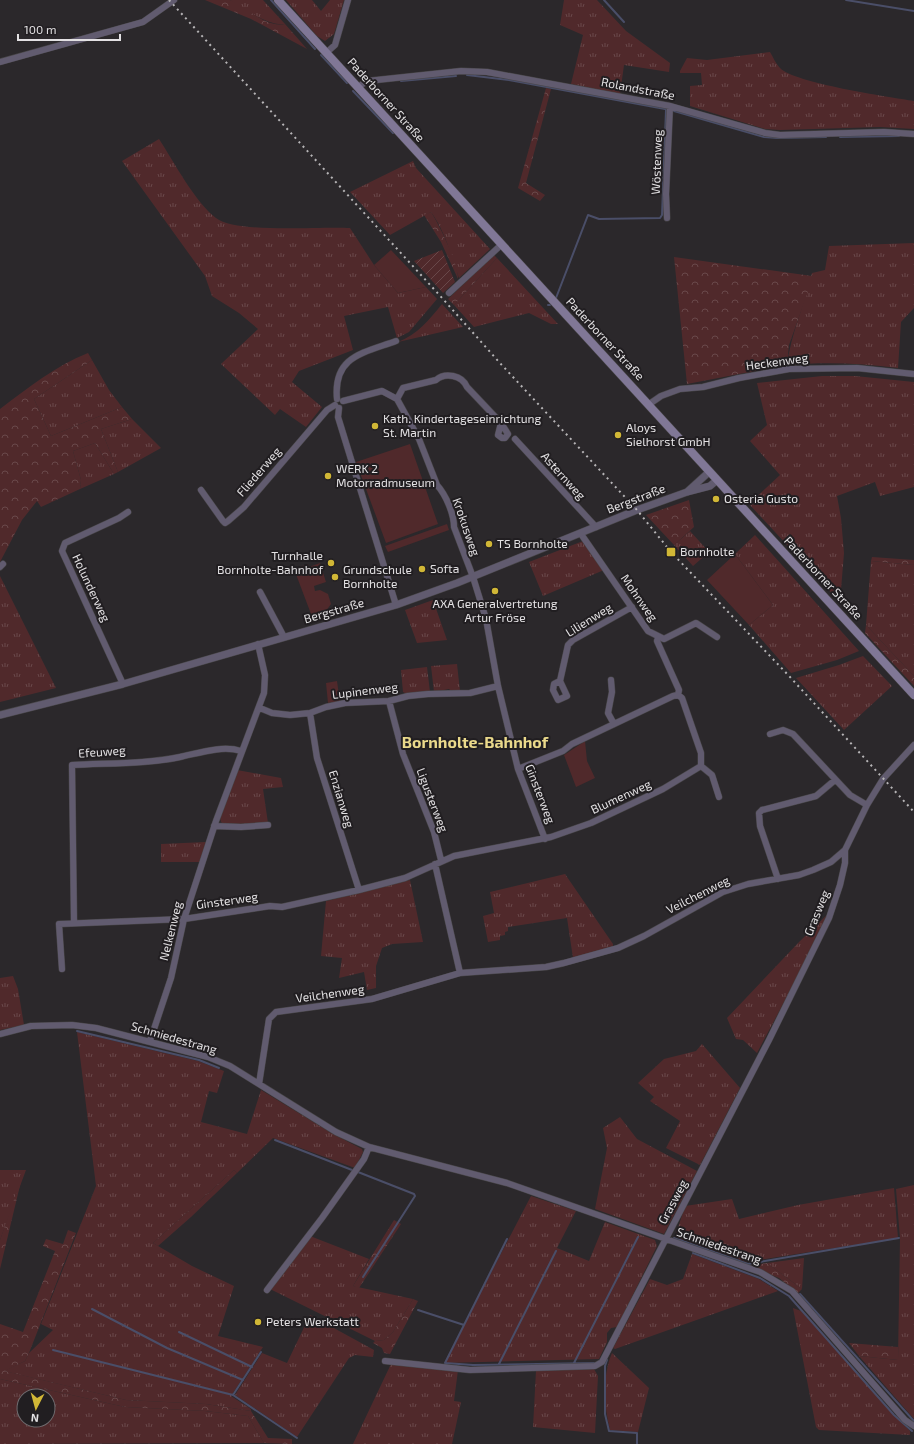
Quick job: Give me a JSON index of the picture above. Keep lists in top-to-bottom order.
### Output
{
  "streets": {
    "main road": ["Paderborner Straße"],
    "street": [
      "Rolandstraße",
      "Wöstenweg",
      "Heckenweg",
      "Fliederweg",
      "Asternweg",
      "Bergstraße",
      "Krokusweg",
      "Holunderweg",
      "Mohnweg",
      "Lilienweg",
      "Lupinenweg",
      "Efeuweg",
      "Ginsterweg",
      "Blumenweg",
      "Enzianweg",
      "Ligusterweg",
      "Veilchenweg",
      "Grasweg",
      "Nelkenweg",
      "Schmiedestrang"
    ]
  },
  "crossings": [
    ["Rolandstraße", "Paderborner Straße"],
    ["Rolandstraße", "Wöstenweg"],
    ["Paderborner Straße", "Heckenweg"],
    ["Paderborner Straße", "Bergstraße"],
    ["Asternweg", "Bergstraße"],
    ["Bergstraße", "Krokusweg"],
    ["Bergstraße", "Holunderweg"],
    ["Bergstraße", "Mohnweg"],
    ["Bergstraße", "Ginsterweg"],
    ["Bergstraße", "Nelkenweg"],
    ["Krokusweg", "Ginsterweg"],
    ["Mohnweg", "Lilienweg"],
    ["Lupinenweg", "Ginsterweg"],
    ["Lupinenweg", "Enzianweg"],
    ["Lupinenweg", "Ligusterweg"],
    ["Lupinenweg", "Nelkenweg"],
    ["Efeuweg", "Nelkenweg"],
    ["Ginsterweg", "Blumenweg"],
    ["Ginsterweg", "Enzianweg"],
    ["Ginsterweg", "Ligusterweg"],
    ["Ginsterweg", "Nelkenweg"],
    ["Veilchenweg", "Grasweg"],
    ["Veilchenweg", "Schmiedestrang"],
    ["Grasweg", "Schmiedestrang"],
    ["Nelkenweg", "Schmiedestrang"]
  ],
  "districts": ["Bornholte-Bahnhof"],
  "places": {
    "other": [
      "Kath. Kindertageseinrichtung St. Martin",
      "Aloys Sielhorst GmbH",
      "WERK 2 Motorradmuseum",
      "Osteria Gusto",
      "TS Bornholte",
      "Turnhalle Bornholte-Bahnhof",
      "Softa",
      "Grundschule Bornholte",
      "AXA Generalvertretung Artur Fröse",
      "Peters Werkstatt"
    ],
    "transit": ["Bornholte"]
  },
  "scale_bar": "100 m",
  "north": "bottom"
}
